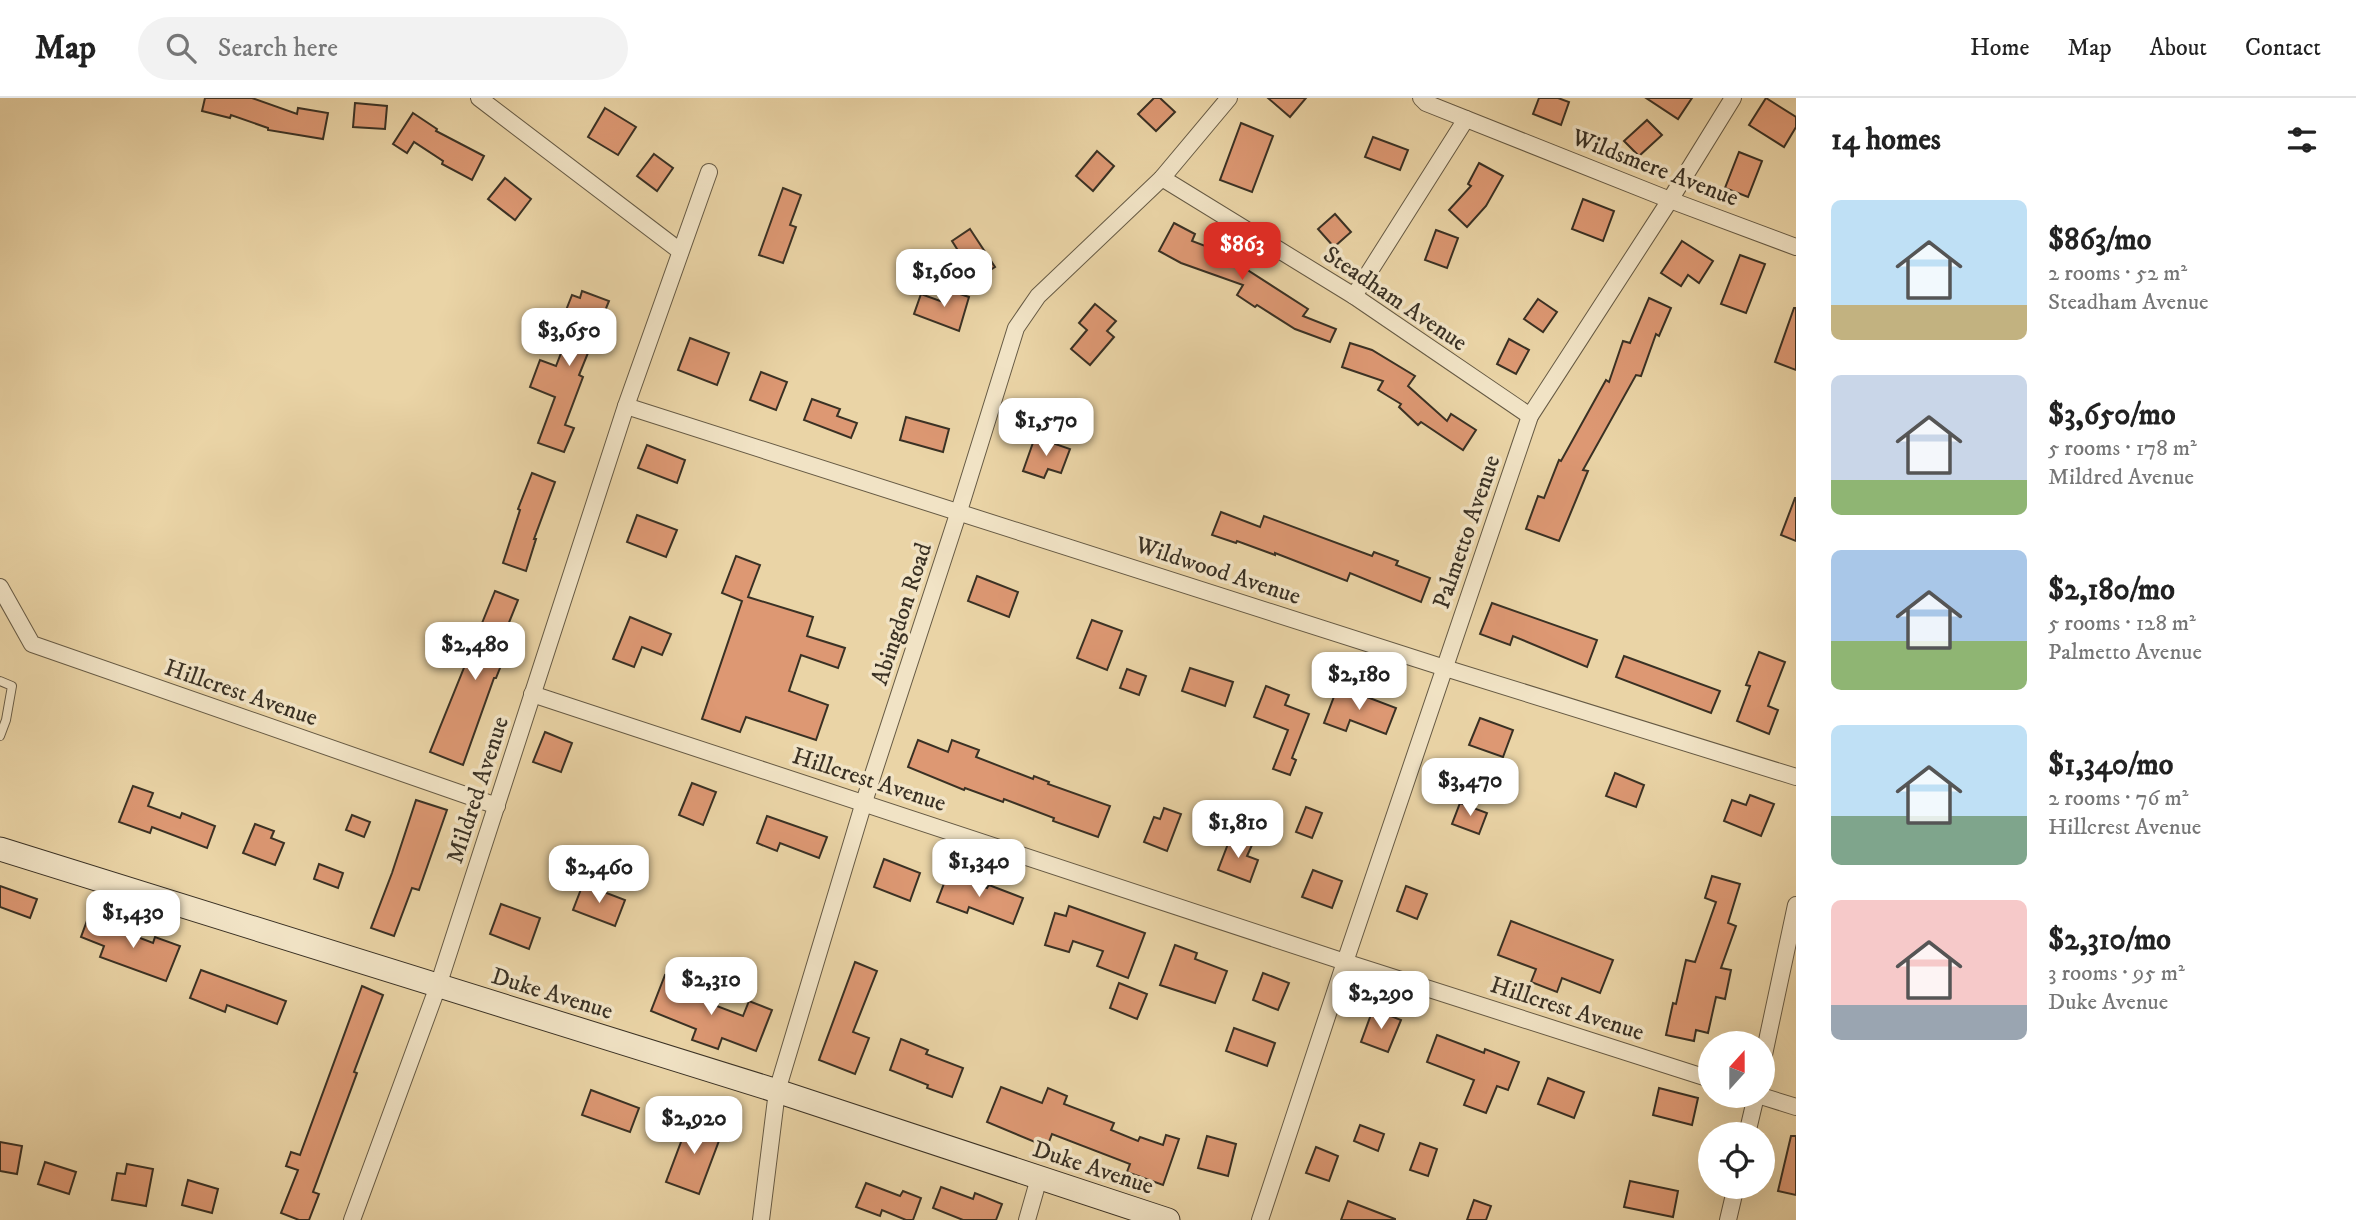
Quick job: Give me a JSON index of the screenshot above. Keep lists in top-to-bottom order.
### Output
{
  "streets": {
    "street": [
      "Wildsmere Avenue",
      "Steadham Avenue",
      "Palmetto Avenue",
      "Wildwood Avenue",
      "Abingdon Road",
      "Hillcrest Avenue",
      "Mildred Avenue",
      "Duke Avenue"
    ]
  },
  "crossings": [
    ["Wildsmere Avenue", "Palmetto Avenue"],
    ["Steadham Avenue", "Palmetto Avenue"],
    ["Steadham Avenue", "Abingdon Road"],
    ["Palmetto Avenue", "Wildwood Avenue"],
    ["Palmetto Avenue", "Hillcrest Avenue"],
    ["Wildwood Avenue", "Abingdon Road"],
    ["Wildwood Avenue", "Mildred Avenue"],
    ["Abingdon Road", "Hillcrest Avenue"],
    ["Abingdon Road", "Duke Avenue"],
    ["Hillcrest Avenue", "Mildred Avenue"],
    ["Mildred Avenue", "Duke Avenue"]
  ],
  "north": "top",
  "page": {
    "header": "Map",
    "search": "Search here",
    "nav": [
      "Home",
      "Map",
      "About",
      "Contact"
    ],
    "heading": "14 homes",
    "list": [
      {
        "name": "$863/mo",
        "note": "2 rooms · 52 m² · Steadham Avenue"
      },
      {
        "name": "$3,650/mo",
        "note": "5 rooms · 178 m² · Mildred Avenue"
      },
      {
        "name": "$2,180/mo",
        "note": "5 rooms · 128 m² · Palmetto Avenue"
      },
      {
        "name": "$1,340/mo",
        "note": "2 rooms · 76 m² · Hillcrest Avenue"
      },
      {
        "name": "$2,310/mo",
        "note": "3 rooms · 95 m² · Duke Avenue"
      }
    ],
    "price": [
      "$863",
      "$1,600",
      "$3,650",
      "$1,570",
      "$2,480",
      "$2,180",
      "$3,470",
      "$1,810",
      "$1,340",
      "$2,460",
      "$1,430",
      "$2,310",
      "$2,290",
      "$2,920"
    ]
  }
}
